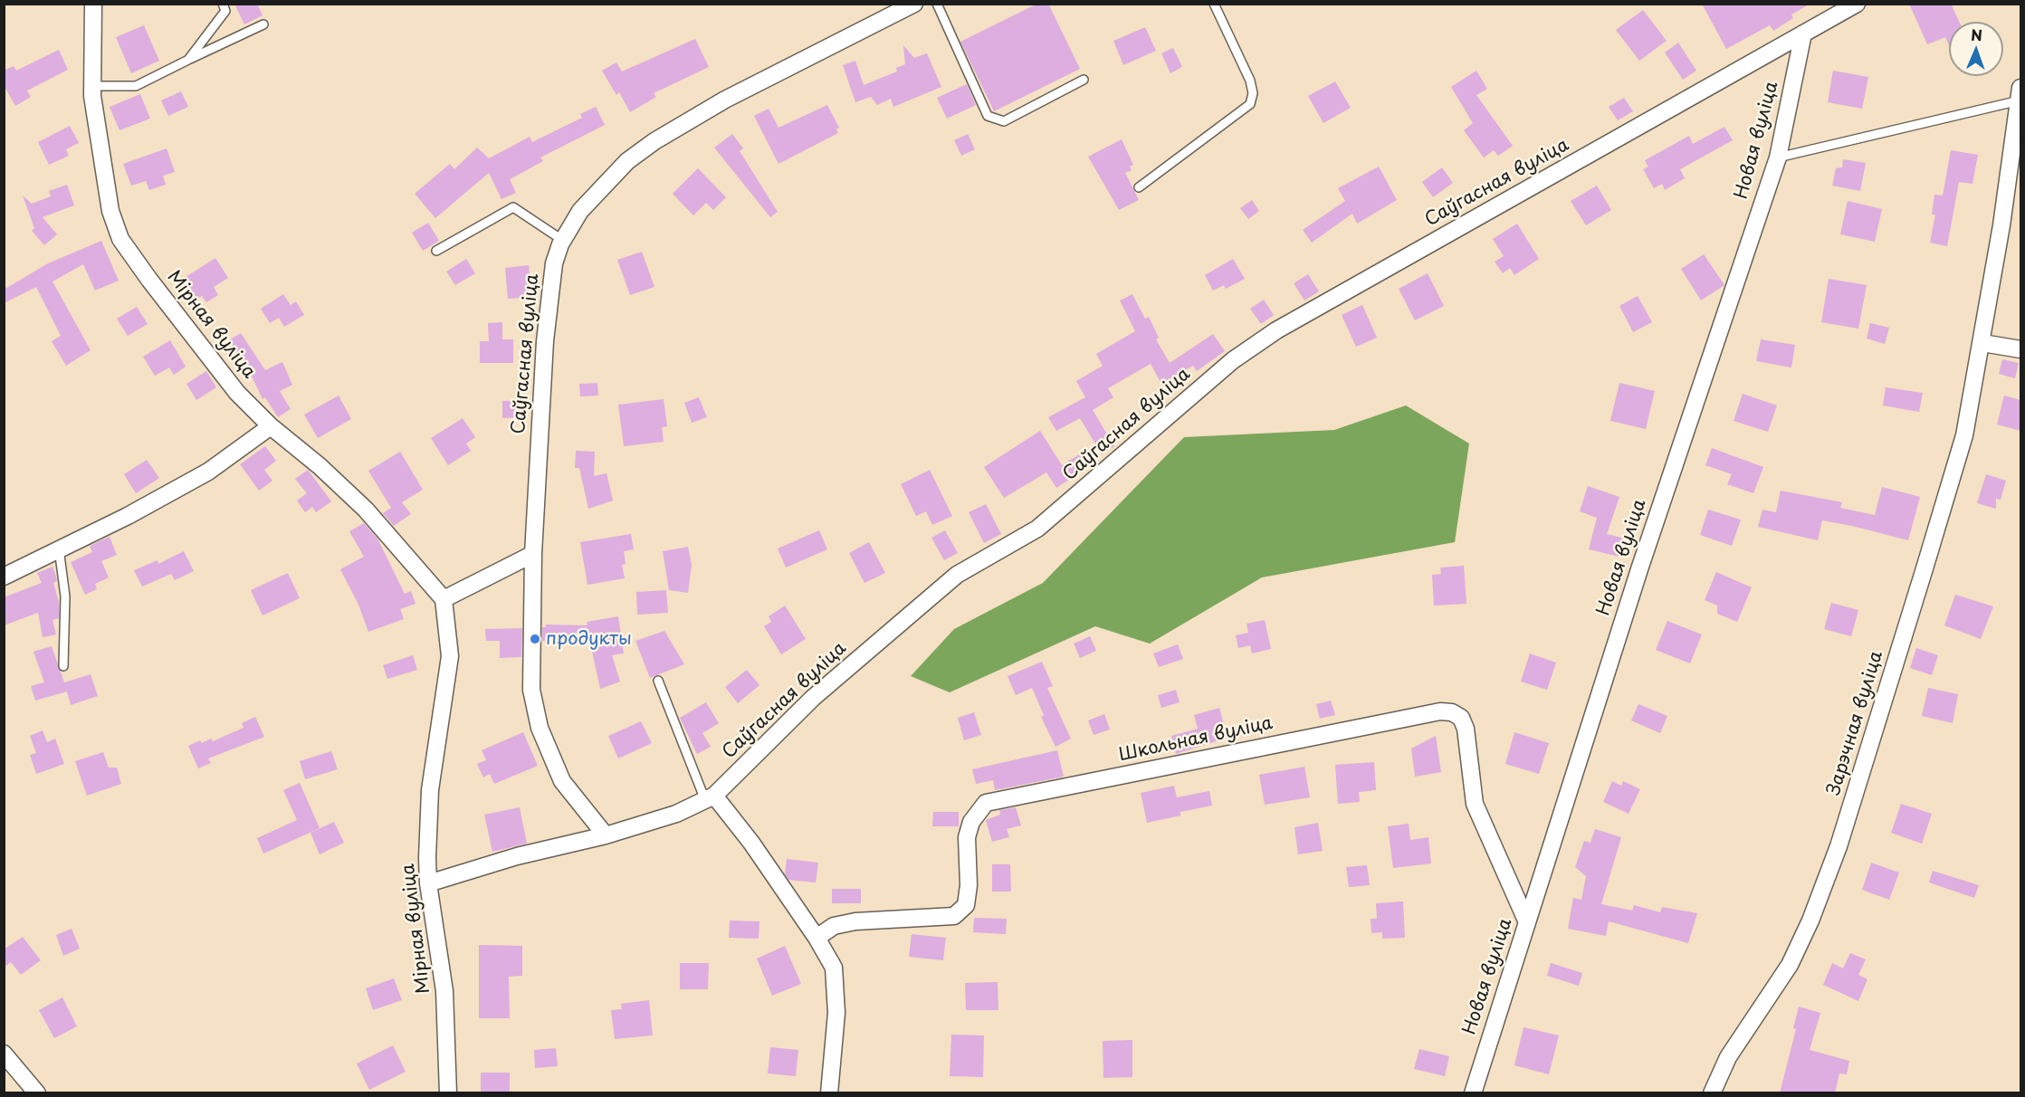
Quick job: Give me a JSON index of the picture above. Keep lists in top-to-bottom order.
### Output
{
  "streets": {
    "street": [
      "Новая вуліца",
      "Саўгасная вуліца",
      "Мірная вуліца",
      "Зарэчная вуліца",
      "Школьная вуліца"
    ]
  },
  "crossings": [
    ["Новая вуліца", "Саўгасная вуліца"],
    ["Новая вуліца", "Школьная вуліца"]
  ],
  "places": ["продукты"],
  "north": "top"
}
